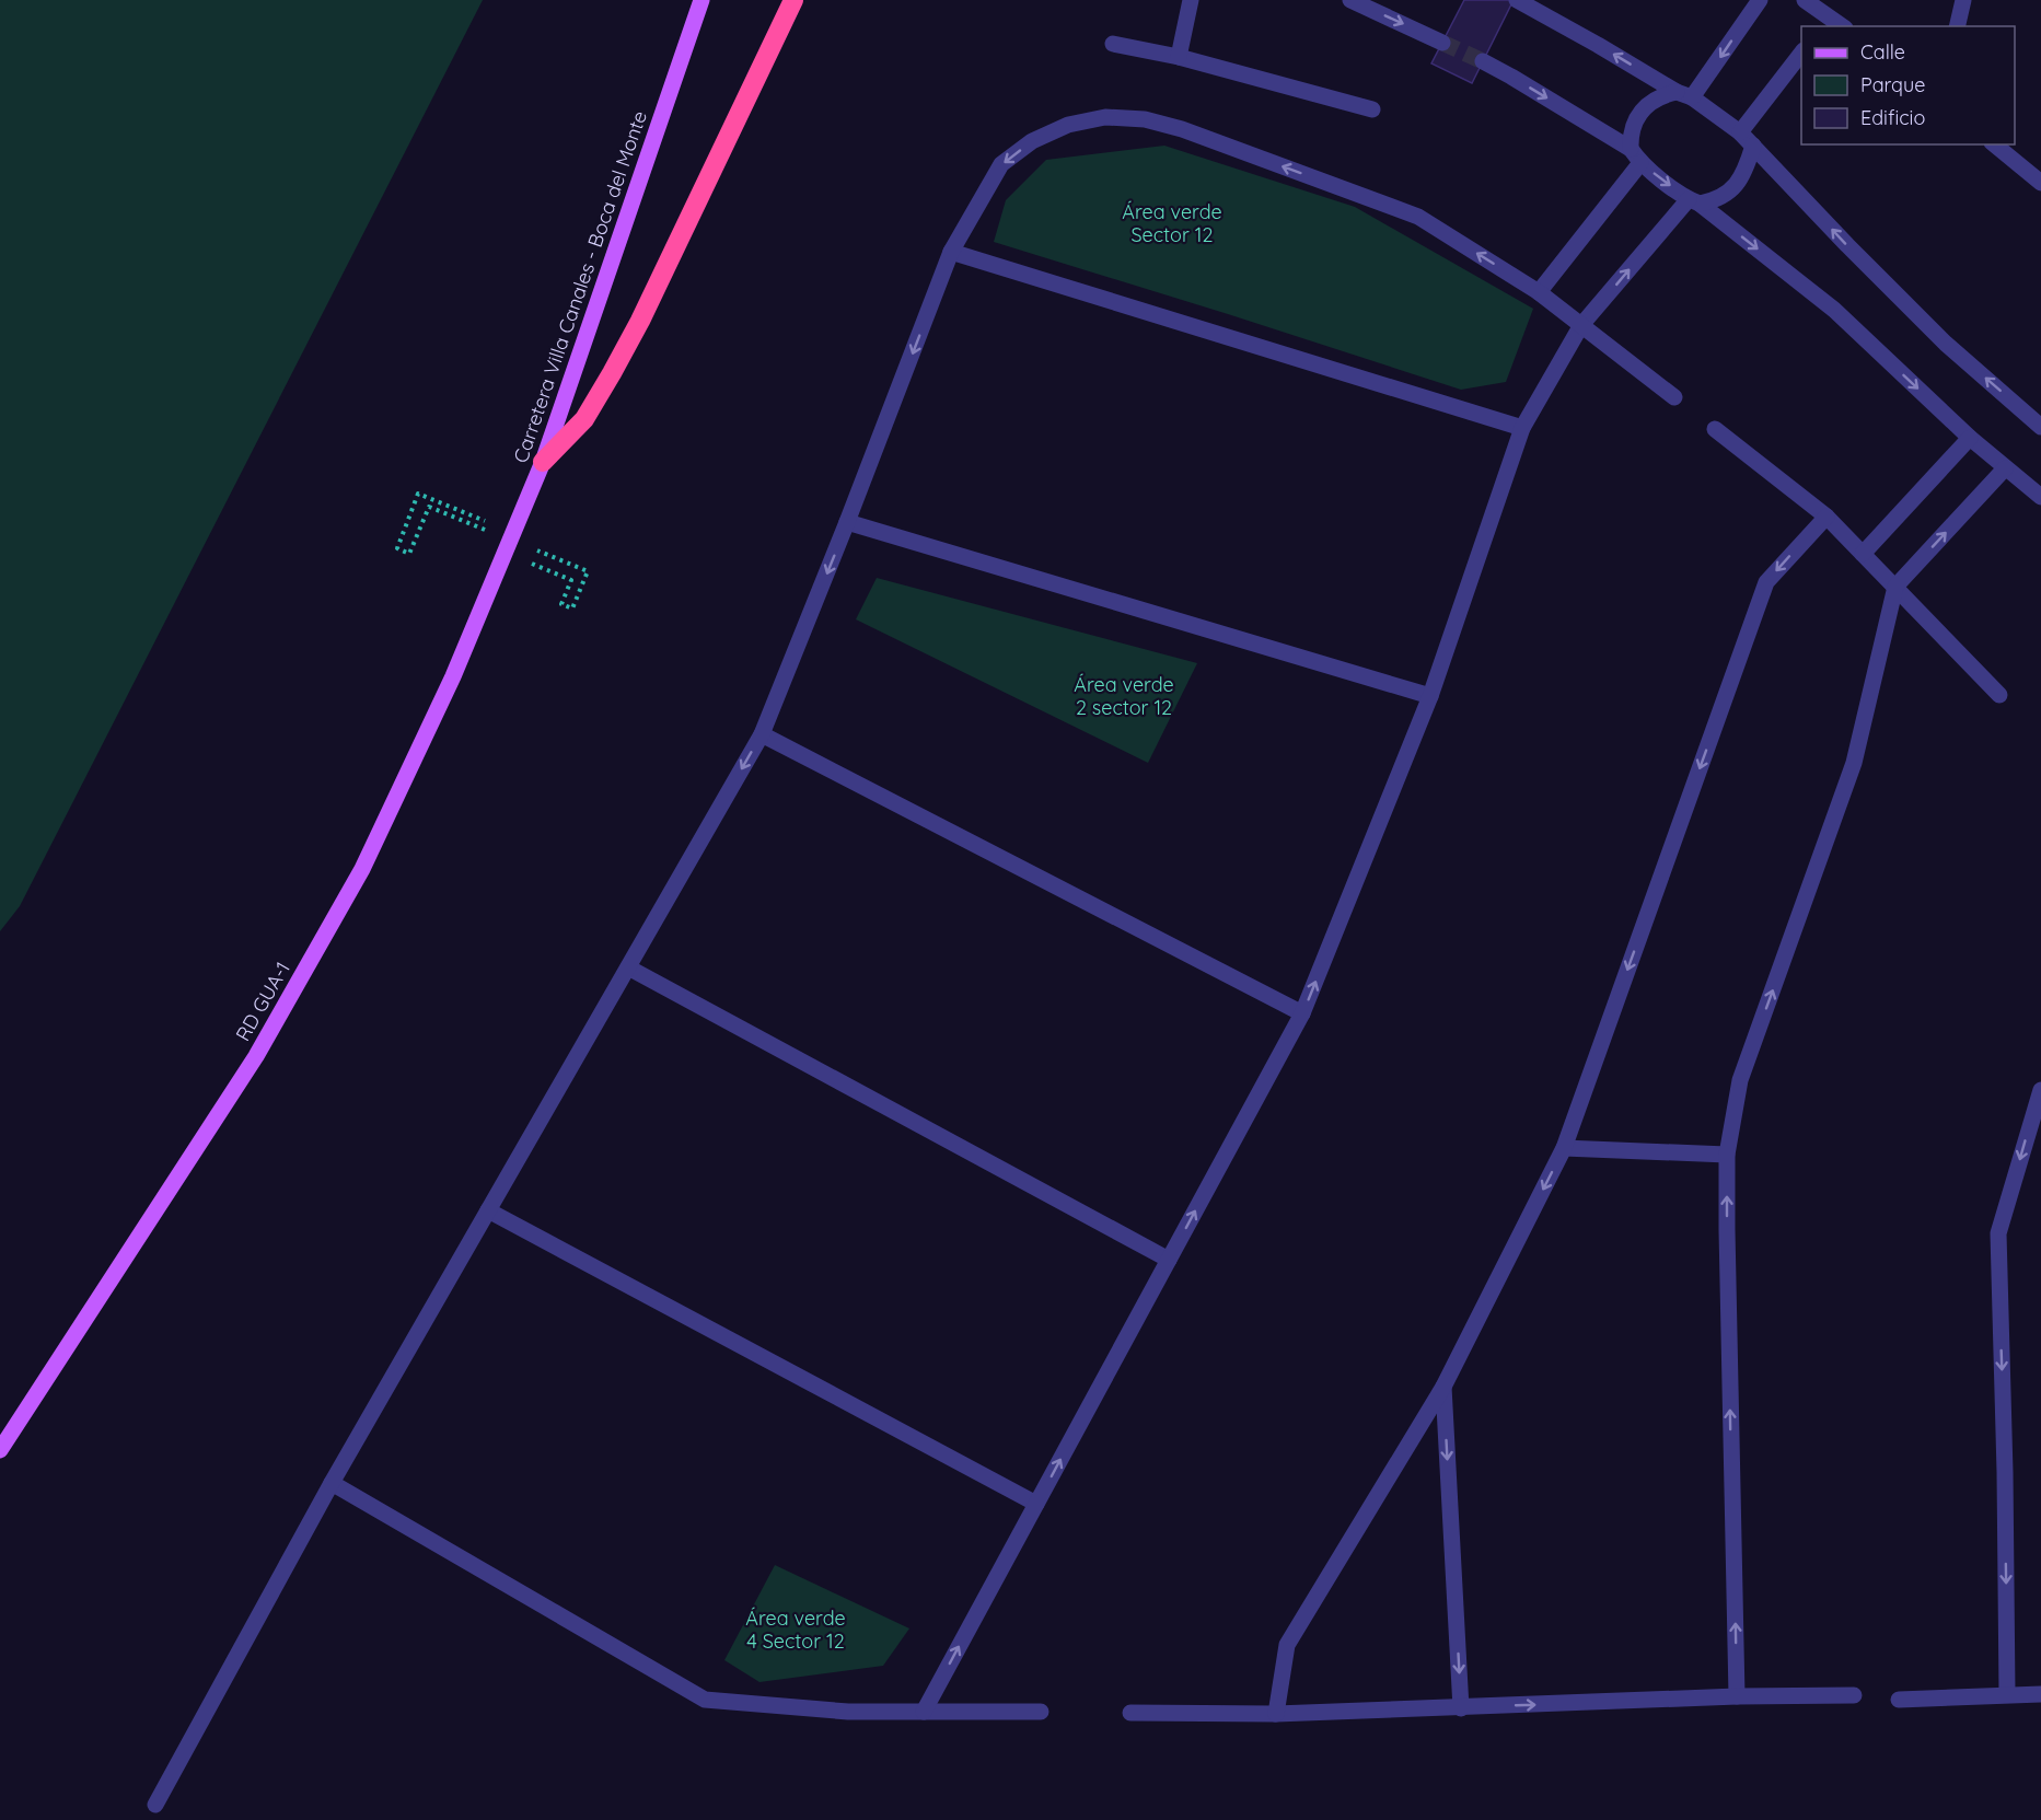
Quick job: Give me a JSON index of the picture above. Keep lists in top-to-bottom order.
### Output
{
  "streets": {
    "main road": ["Carretera Villa Canales - Boca del Monte", "RD GUA-1"]
  },
  "crossings": [
    ["Carretera Villa Canales - Boca del Monte", "RD GUA-1"]
  ],
  "parks": ["Área verde Sector 12", "Área verde 2 sector 12", "Área verde 4 Sector 12"],
  "legend": ["Calle", "Parque", "Edificio"]
}
